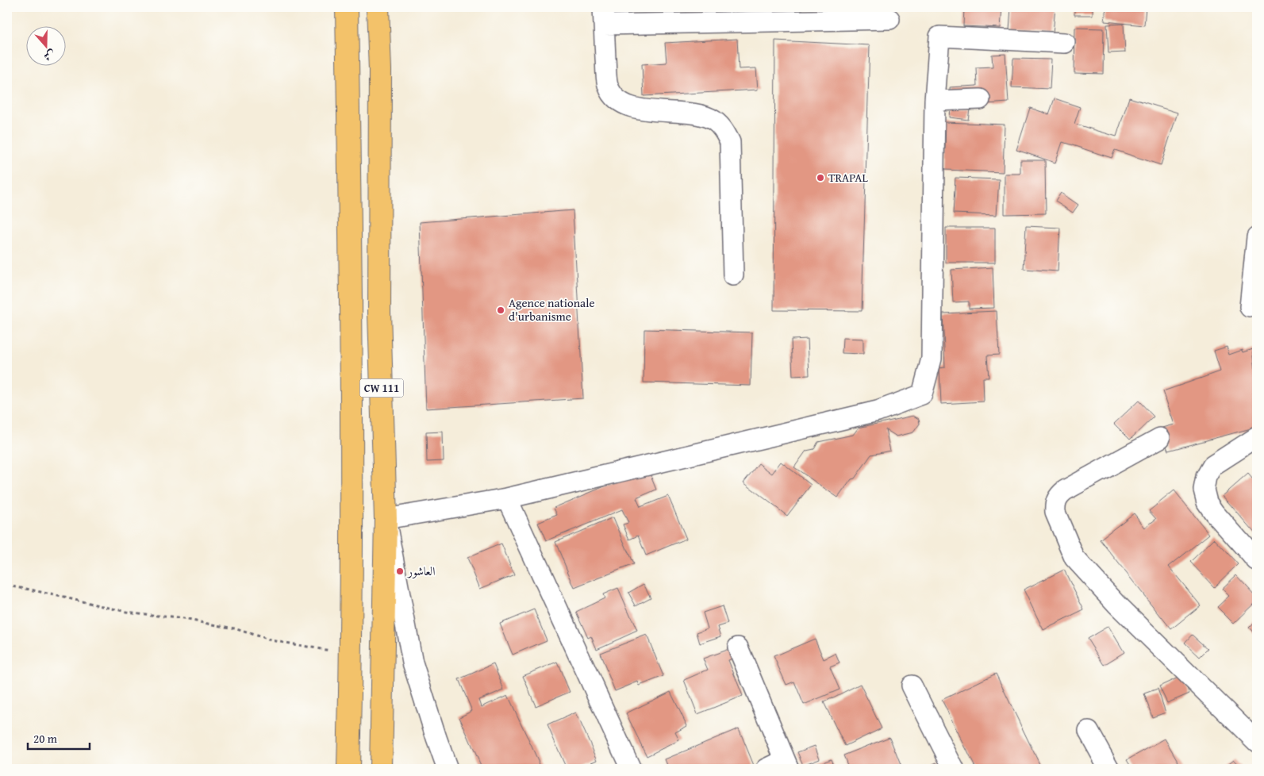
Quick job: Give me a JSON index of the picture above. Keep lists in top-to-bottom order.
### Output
{
  "streets": {
    "main road": ["CW 111"]
  },
  "places": ["TRAPAL", "Agence nationale d'urbanisme", "العاشور"],
  "scale_bar": "20 m",
  "north": "bottom"
}
